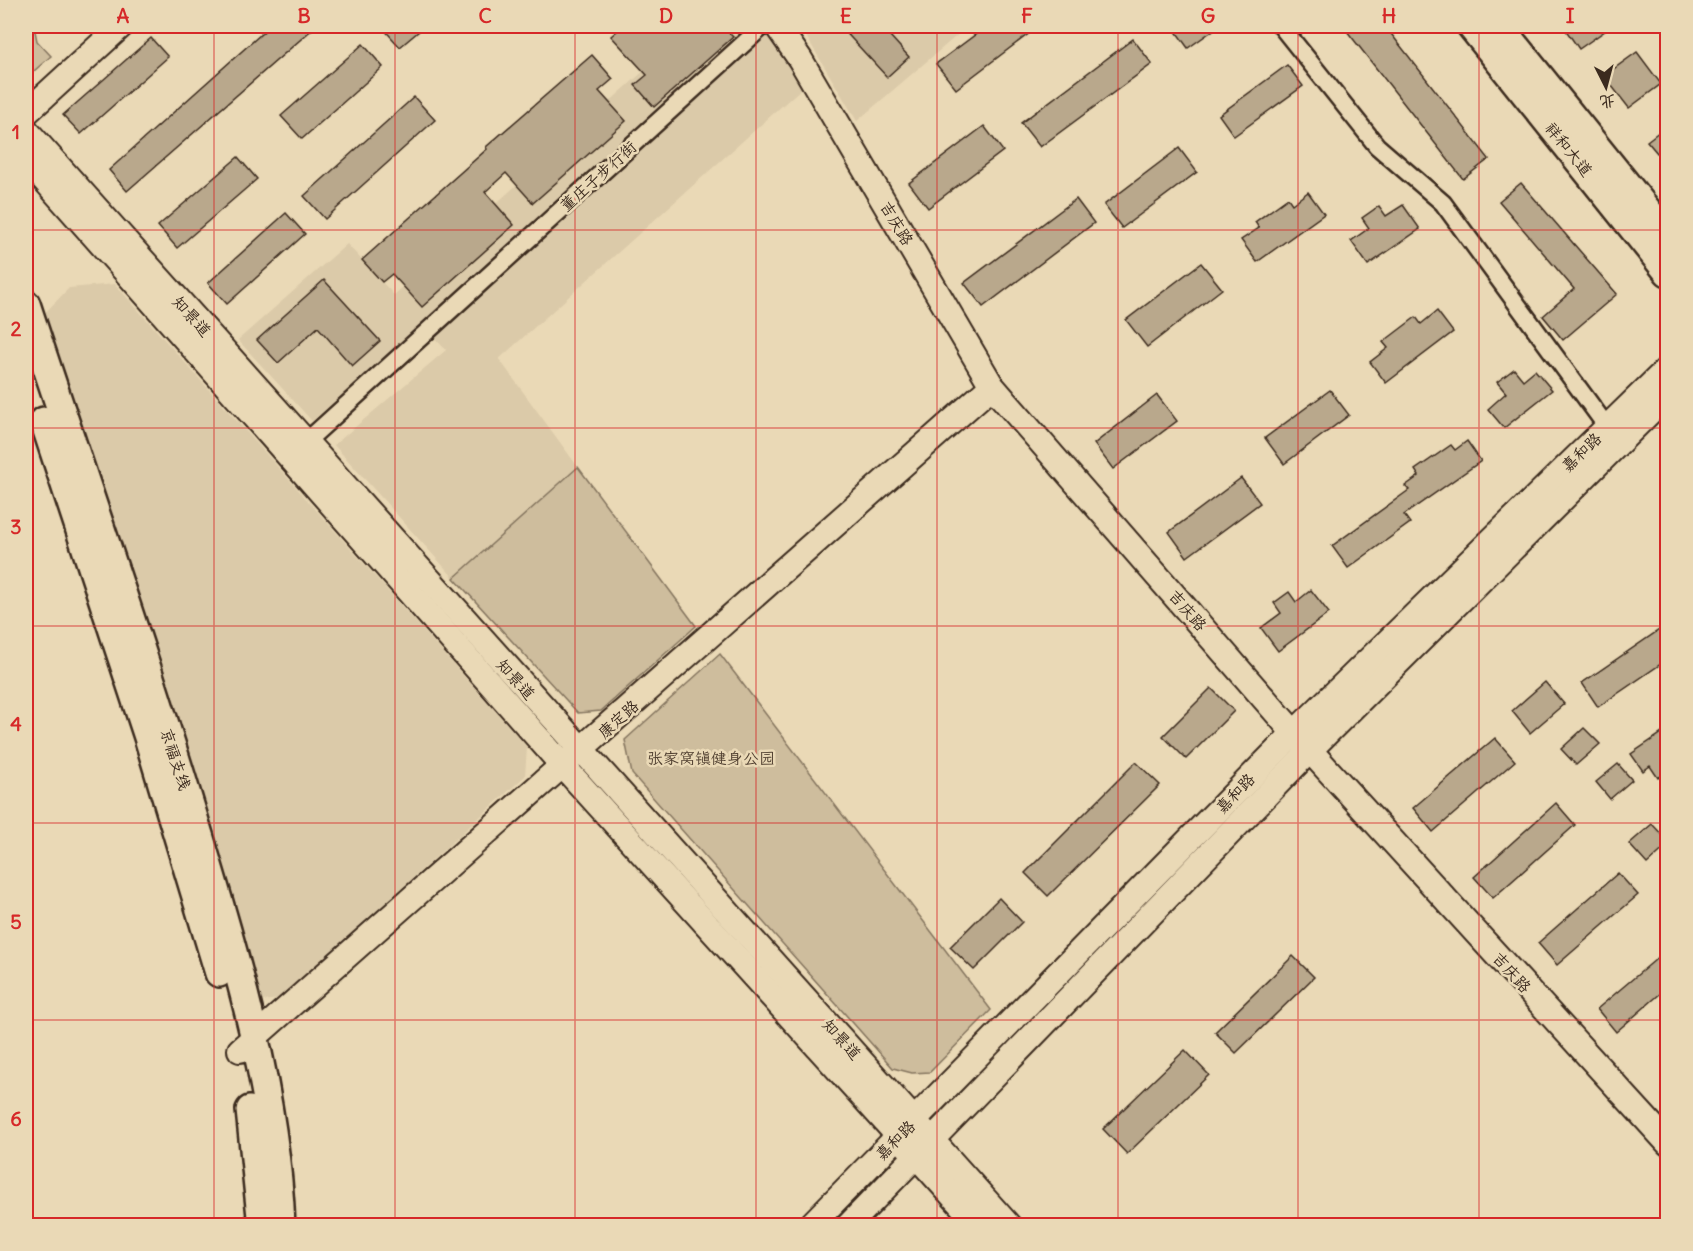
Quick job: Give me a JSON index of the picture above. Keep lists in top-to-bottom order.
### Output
{
  "streets": {
    "main road": [
      "祥和大道",
      "吉庆路",
      "知景道",
      "嘉和路",
      "康定路",
      "京福支线"
    ],
    "street": ["董庄子步行街"]
  },
  "crossings": [
    ["董庄子步行街", "知景道"],
    ["吉庆路", "嘉和路"],
    ["吉庆路", "康定路"],
    ["知景道", "嘉和路"],
    ["知景道", "康定路"],
    ["康定路", "京福支线"]
  ],
  "parks": ["张家窝镇健身公园"],
  "north": "bottom",
  "grid": {
    "columns": [
      "A",
      "B",
      "C",
      "D",
      "E",
      "F",
      "G",
      "H",
      "I"
    ],
    "rows": [
      "1",
      "2",
      "3",
      "4",
      "5",
      "6"
    ]
  }
}
